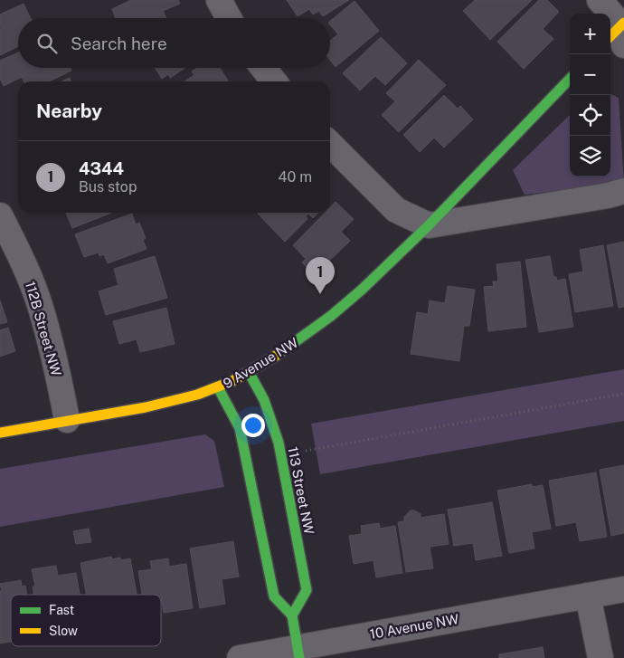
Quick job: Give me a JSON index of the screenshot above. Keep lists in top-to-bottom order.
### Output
{
  "streets": {
    "street": [
      "112B Street NW",
      "9 Avenue NW",
      "113 Street NW",
      "10 Avenue NW"
    ]
  },
  "crossings": [
    ["112B Street NW", "9 Avenue NW"],
    ["9 Avenue NW", "113 Street NW"]
  ],
  "legend": ["Fast", "Slow"],
  "page": {
    "map_buttons": ["+", "−"],
    "search": "Search here",
    "heading": "Nearby",
    "list": [
      {
        "mark": "1",
        "name": "4344",
        "note": "Bus stop",
        "value": "40 m"
      }
    ],
    "pins": "1"
  }
}
